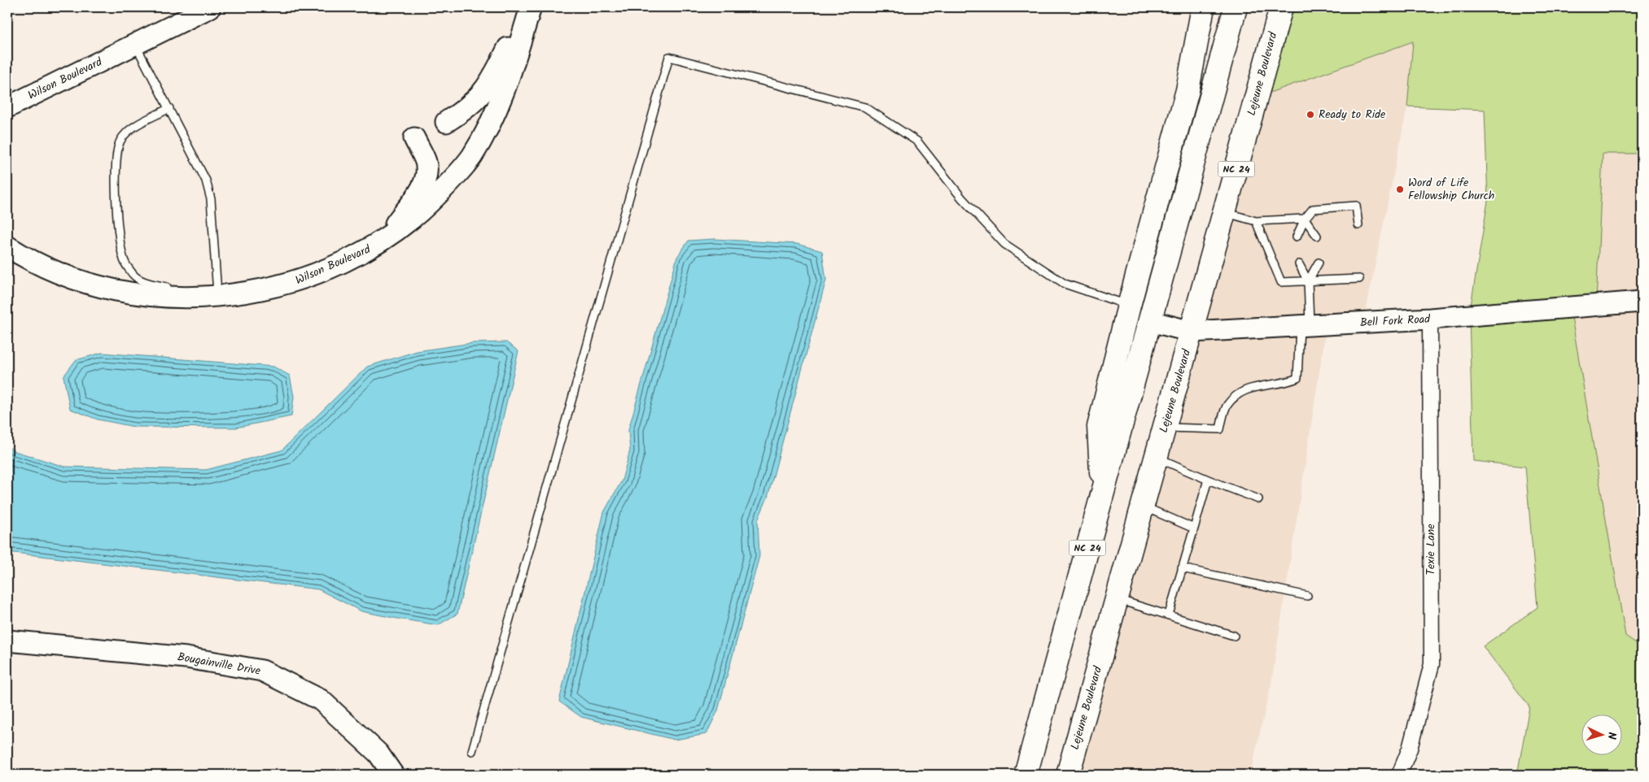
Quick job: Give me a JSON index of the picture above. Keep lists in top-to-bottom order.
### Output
{
  "streets": {
    "highway": ["Lejeune Boulevard", "NC 24"],
    "main road": ["Wilson Boulevard", "Bell Fork Road", "Bougainville Drive"],
    "street": ["Texie Lane"]
  },
  "crossings": [
    ["Lejeune Boulevard", "Bell Fork Road"],
    ["NC 24", "Bell Fork Road"],
    ["Bell Fork Road", "Texie Lane"]
  ],
  "places": ["Ready to Ride", "Word of Life Fellowship Church"],
  "north": "right"
}
